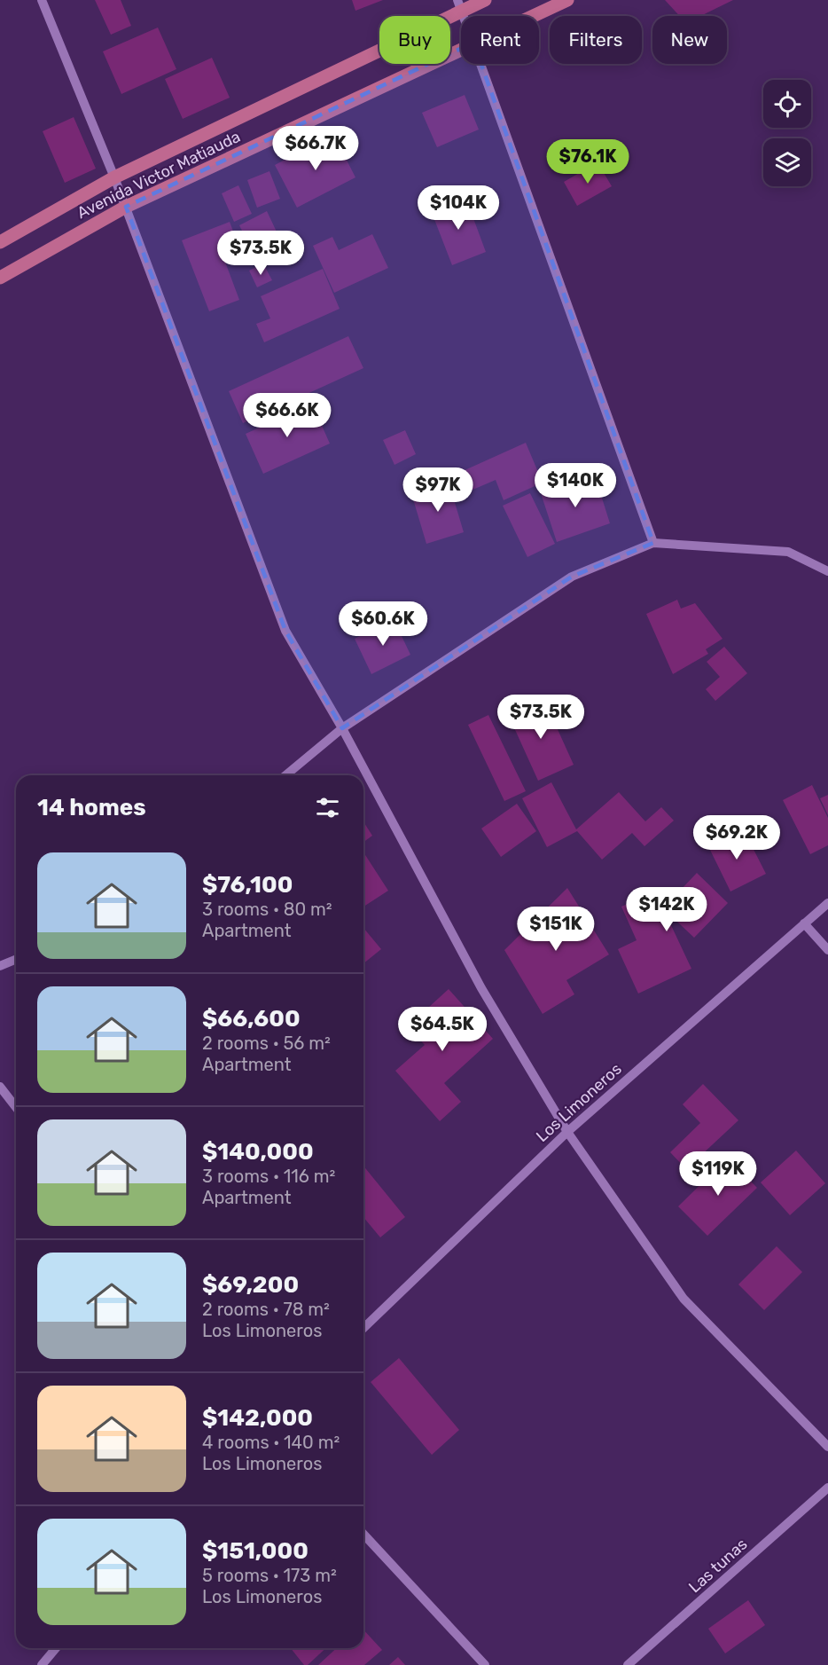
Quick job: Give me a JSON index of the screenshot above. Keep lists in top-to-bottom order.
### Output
{
  "streets": {
    "main road": ["Avenida Victor Matiauda"],
    "street": ["Los Limoneros", "Las tunas"]
  },
  "page": {
    "chip": [
      "Buy",
      "Rent",
      "Filters",
      "New"
    ],
    "price": [
      "$66.7K",
      "$76.1K",
      "$104K",
      "$73.5K",
      "$66.6K",
      "$140K",
      "$97K",
      "$60.6K",
      "$73.5K",
      "$69.2K",
      "$142K",
      "$151K",
      "$64.5K",
      "$119K"
    ],
    "heading": "14 homes",
    "list": [
      {
        "name": "$76,100",
        "note": "3 rooms · 80 m² · Apartment"
      },
      {
        "name": "$66,600",
        "note": "2 rooms · 56 m² · Apartment"
      },
      {
        "name": "$140,000",
        "note": "3 rooms · 116 m² · Apartment"
      },
      {
        "name": "$69,200",
        "note": "2 rooms · 78 m² · Los Limoneros"
      },
      {
        "name": "$142,000",
        "note": "4 rooms · 140 m² · Los Limoneros"
      },
      {
        "name": "$151,000",
        "note": "5 rooms · 173 m² · Los Limoneros"
      }
    ]
  }
}
